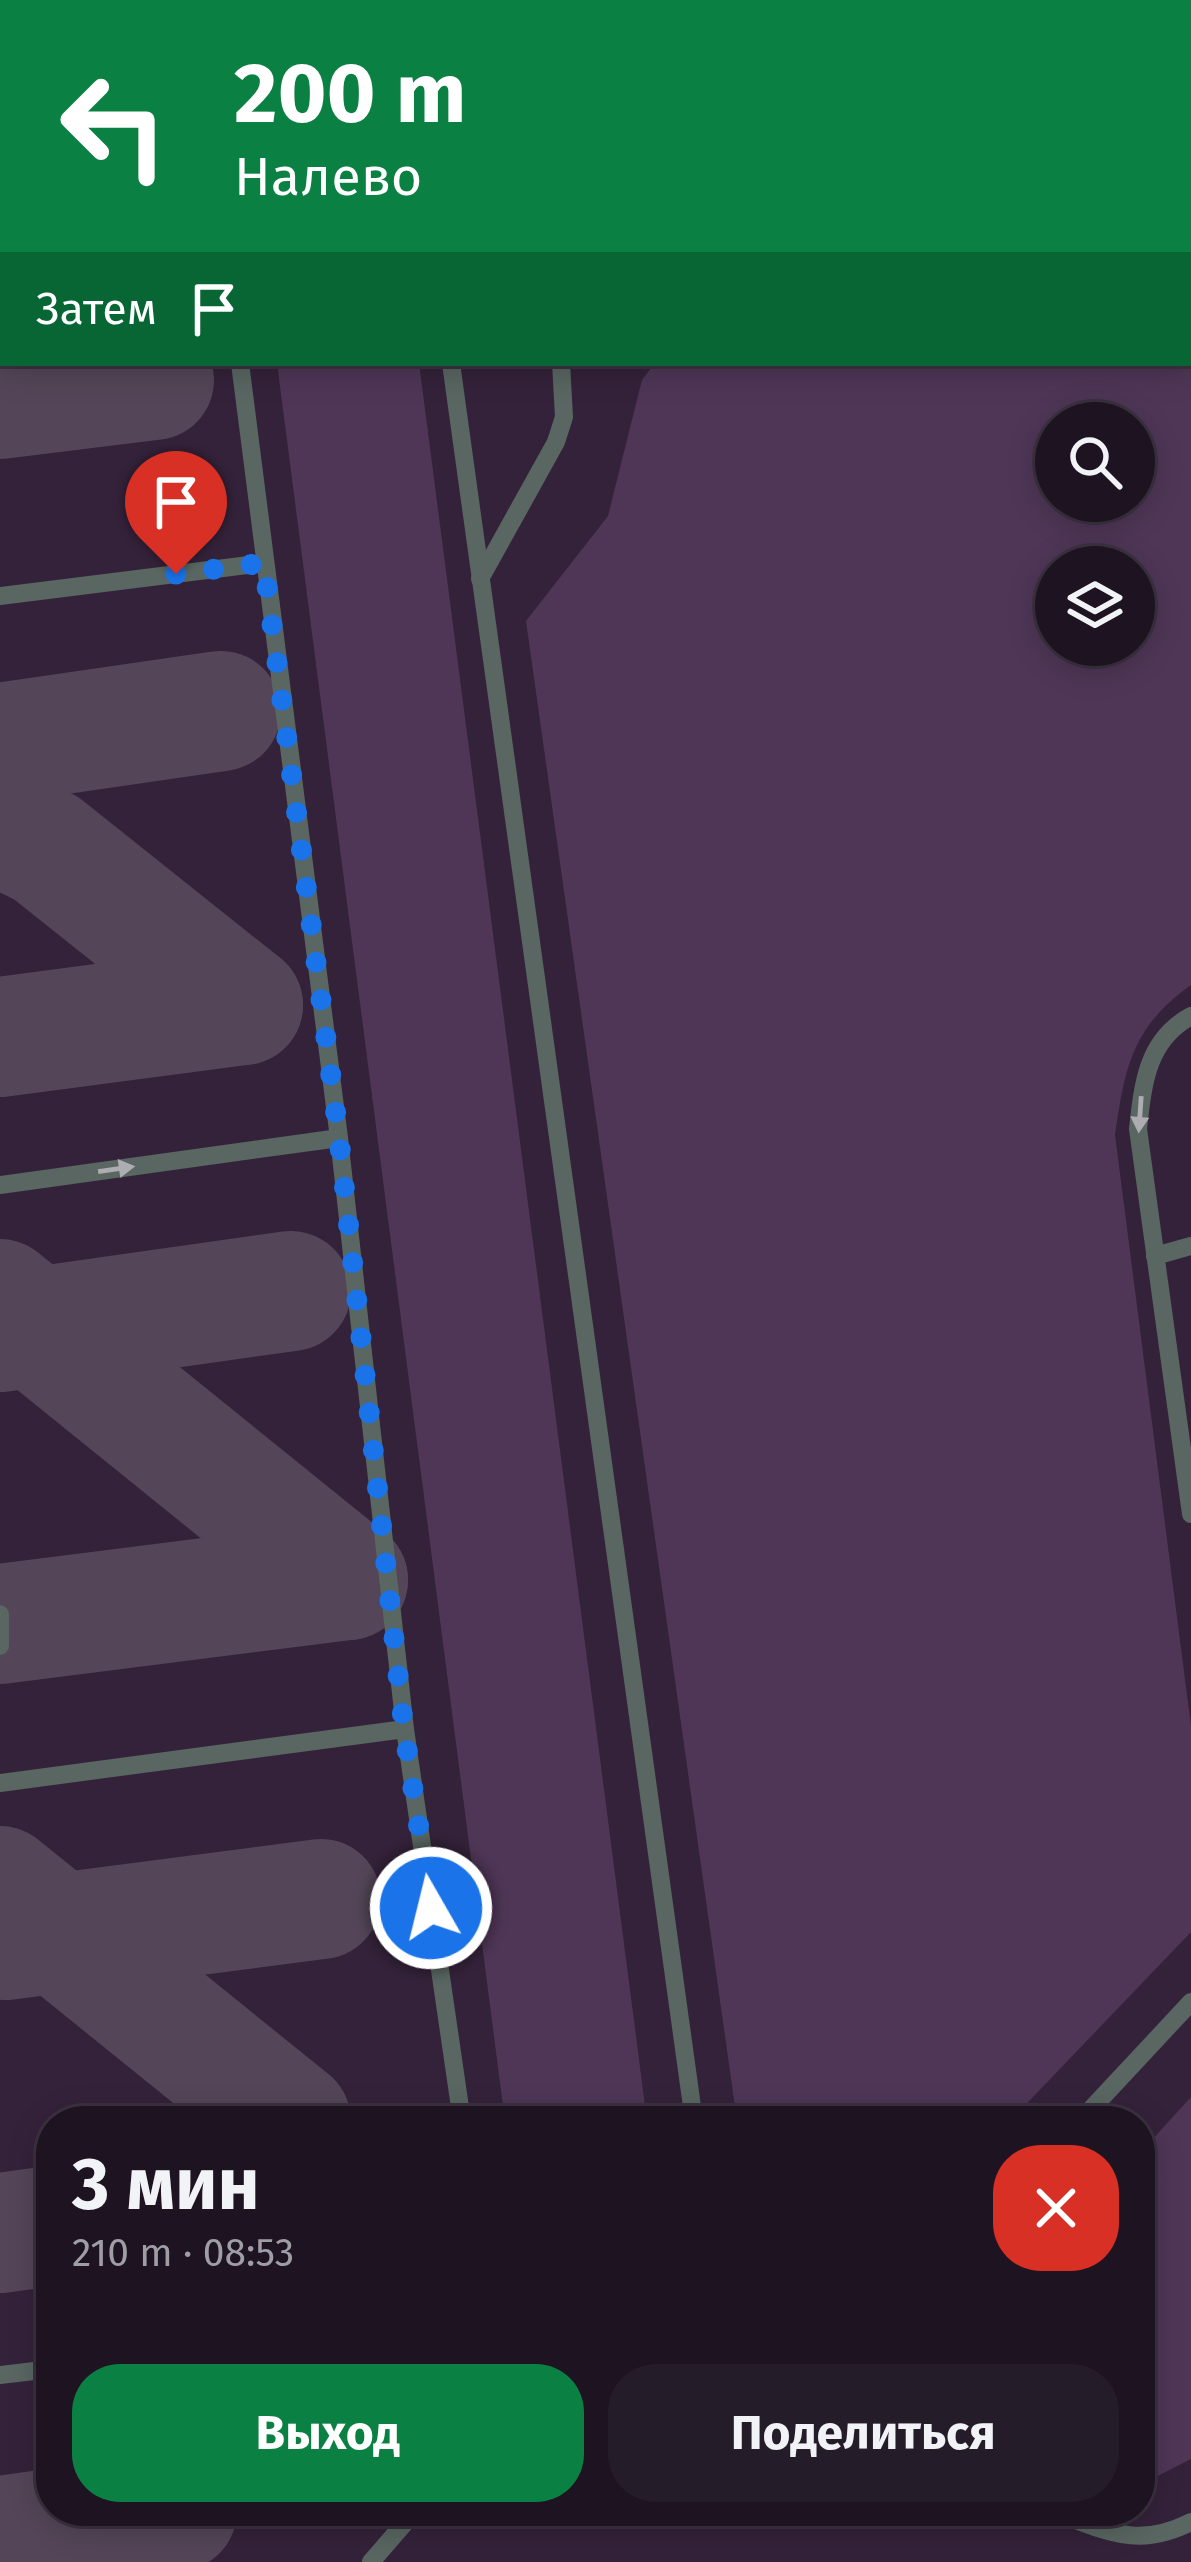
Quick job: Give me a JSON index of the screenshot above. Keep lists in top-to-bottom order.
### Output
{
  "page": {
    "turn": ["200 m", "Налево"],
    "then": "Затем",
    "heading": ["3 мин", "210 m · 08:53"],
    "buttons": ["Выход", "Поделиться"]
  }
}
